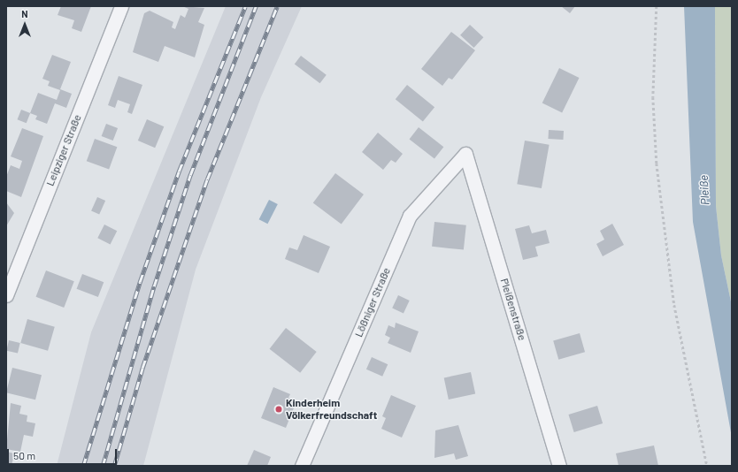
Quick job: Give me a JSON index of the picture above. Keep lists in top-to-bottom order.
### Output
{
  "streets": {
    "street": ["Leipziger Straße", "Lößniger Straße", "Pleißenstraße"]
  },
  "crossings": [
    ["Lößniger Straße", "Pleißenstraße"]
  ],
  "water": ["Pleiße"],
  "places": ["Kinderheim Völkerfreundschaft"],
  "scale_bar": "50 m",
  "north": "top"
}
